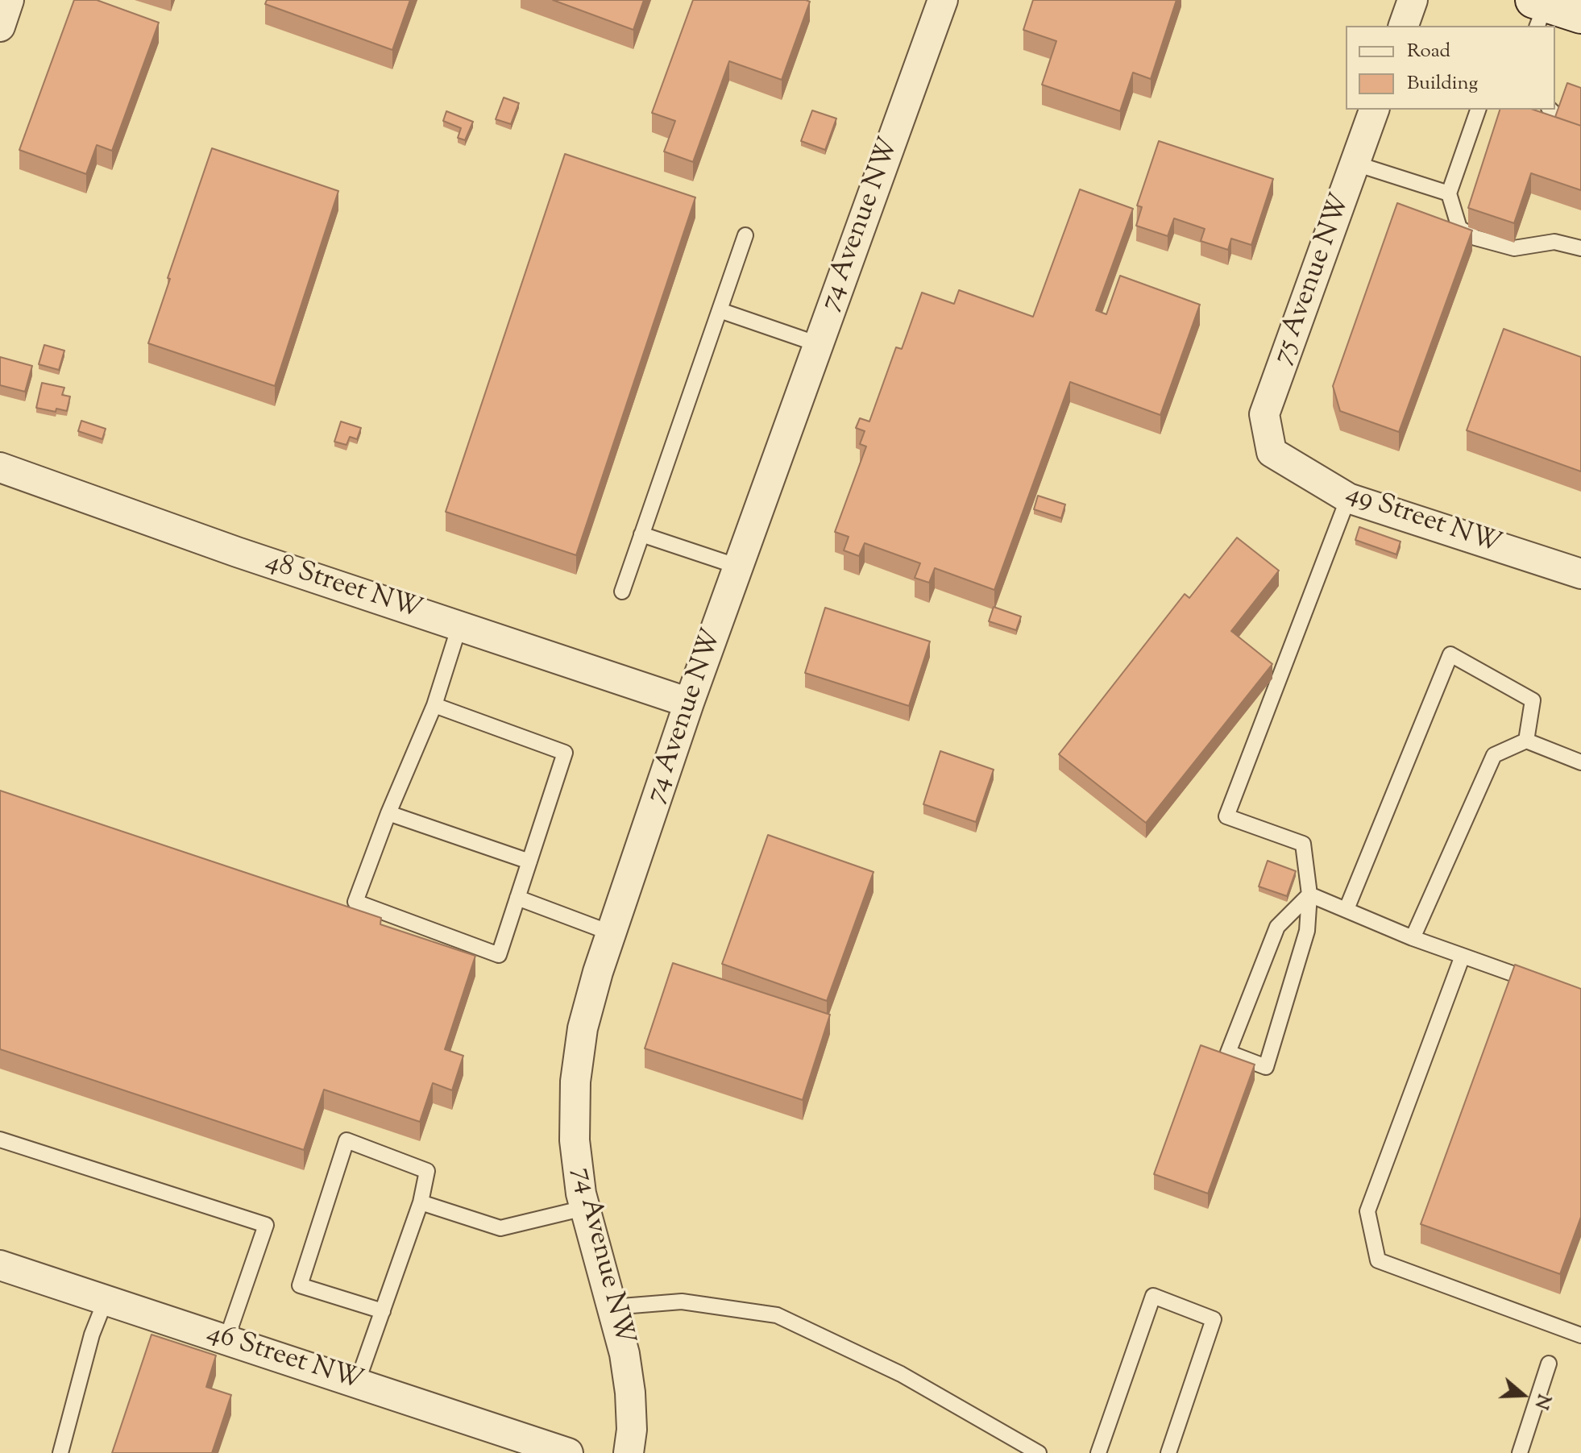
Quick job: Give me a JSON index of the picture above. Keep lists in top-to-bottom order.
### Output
{
  "streets": {
    "street": [
      "74 Avenue NW",
      "75 Avenue NW",
      "49 Street NW",
      "48 Street NW",
      "46 Street NW"
    ]
  },
  "crossings": [
    ["74 Avenue NW", "48 Street NW"],
    ["75 Avenue NW", "49 Street NW"]
  ],
  "legend": ["Road", "Building"],
  "north": "right"
}
